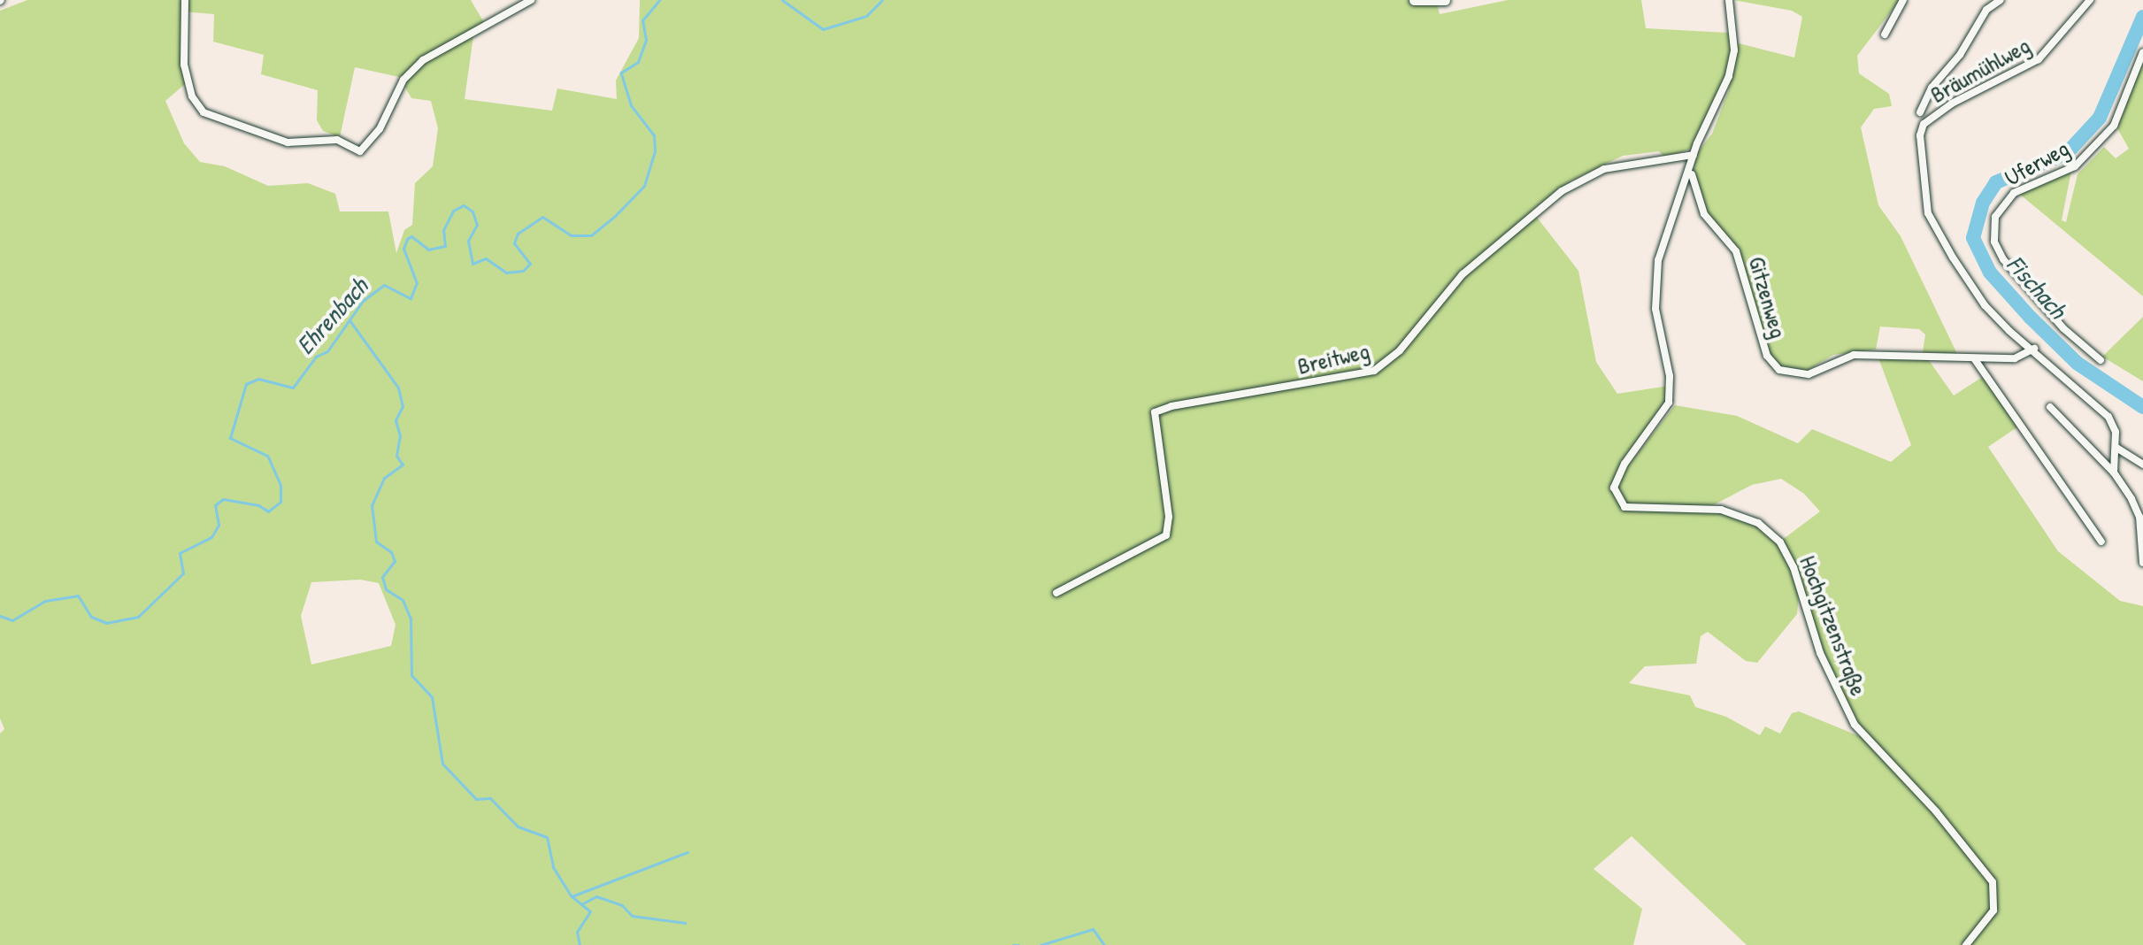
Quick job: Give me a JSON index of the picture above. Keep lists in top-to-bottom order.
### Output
{
  "streets": {
    "street": [
      "Bräumühlweg",
      "Uferweg",
      "Gitzenweg",
      "Breitweg",
      "Hochgitzenstraße"
    ]
  },
  "crossings": [
    ["Bräumühlweg", "Gitzenweg"],
    ["Gitzenweg", "Hochgitzenstraße"],
    ["Breitweg", "Hochgitzenstraße"]
  ],
  "water": ["Fischach", "Ehrenbach"]
}
